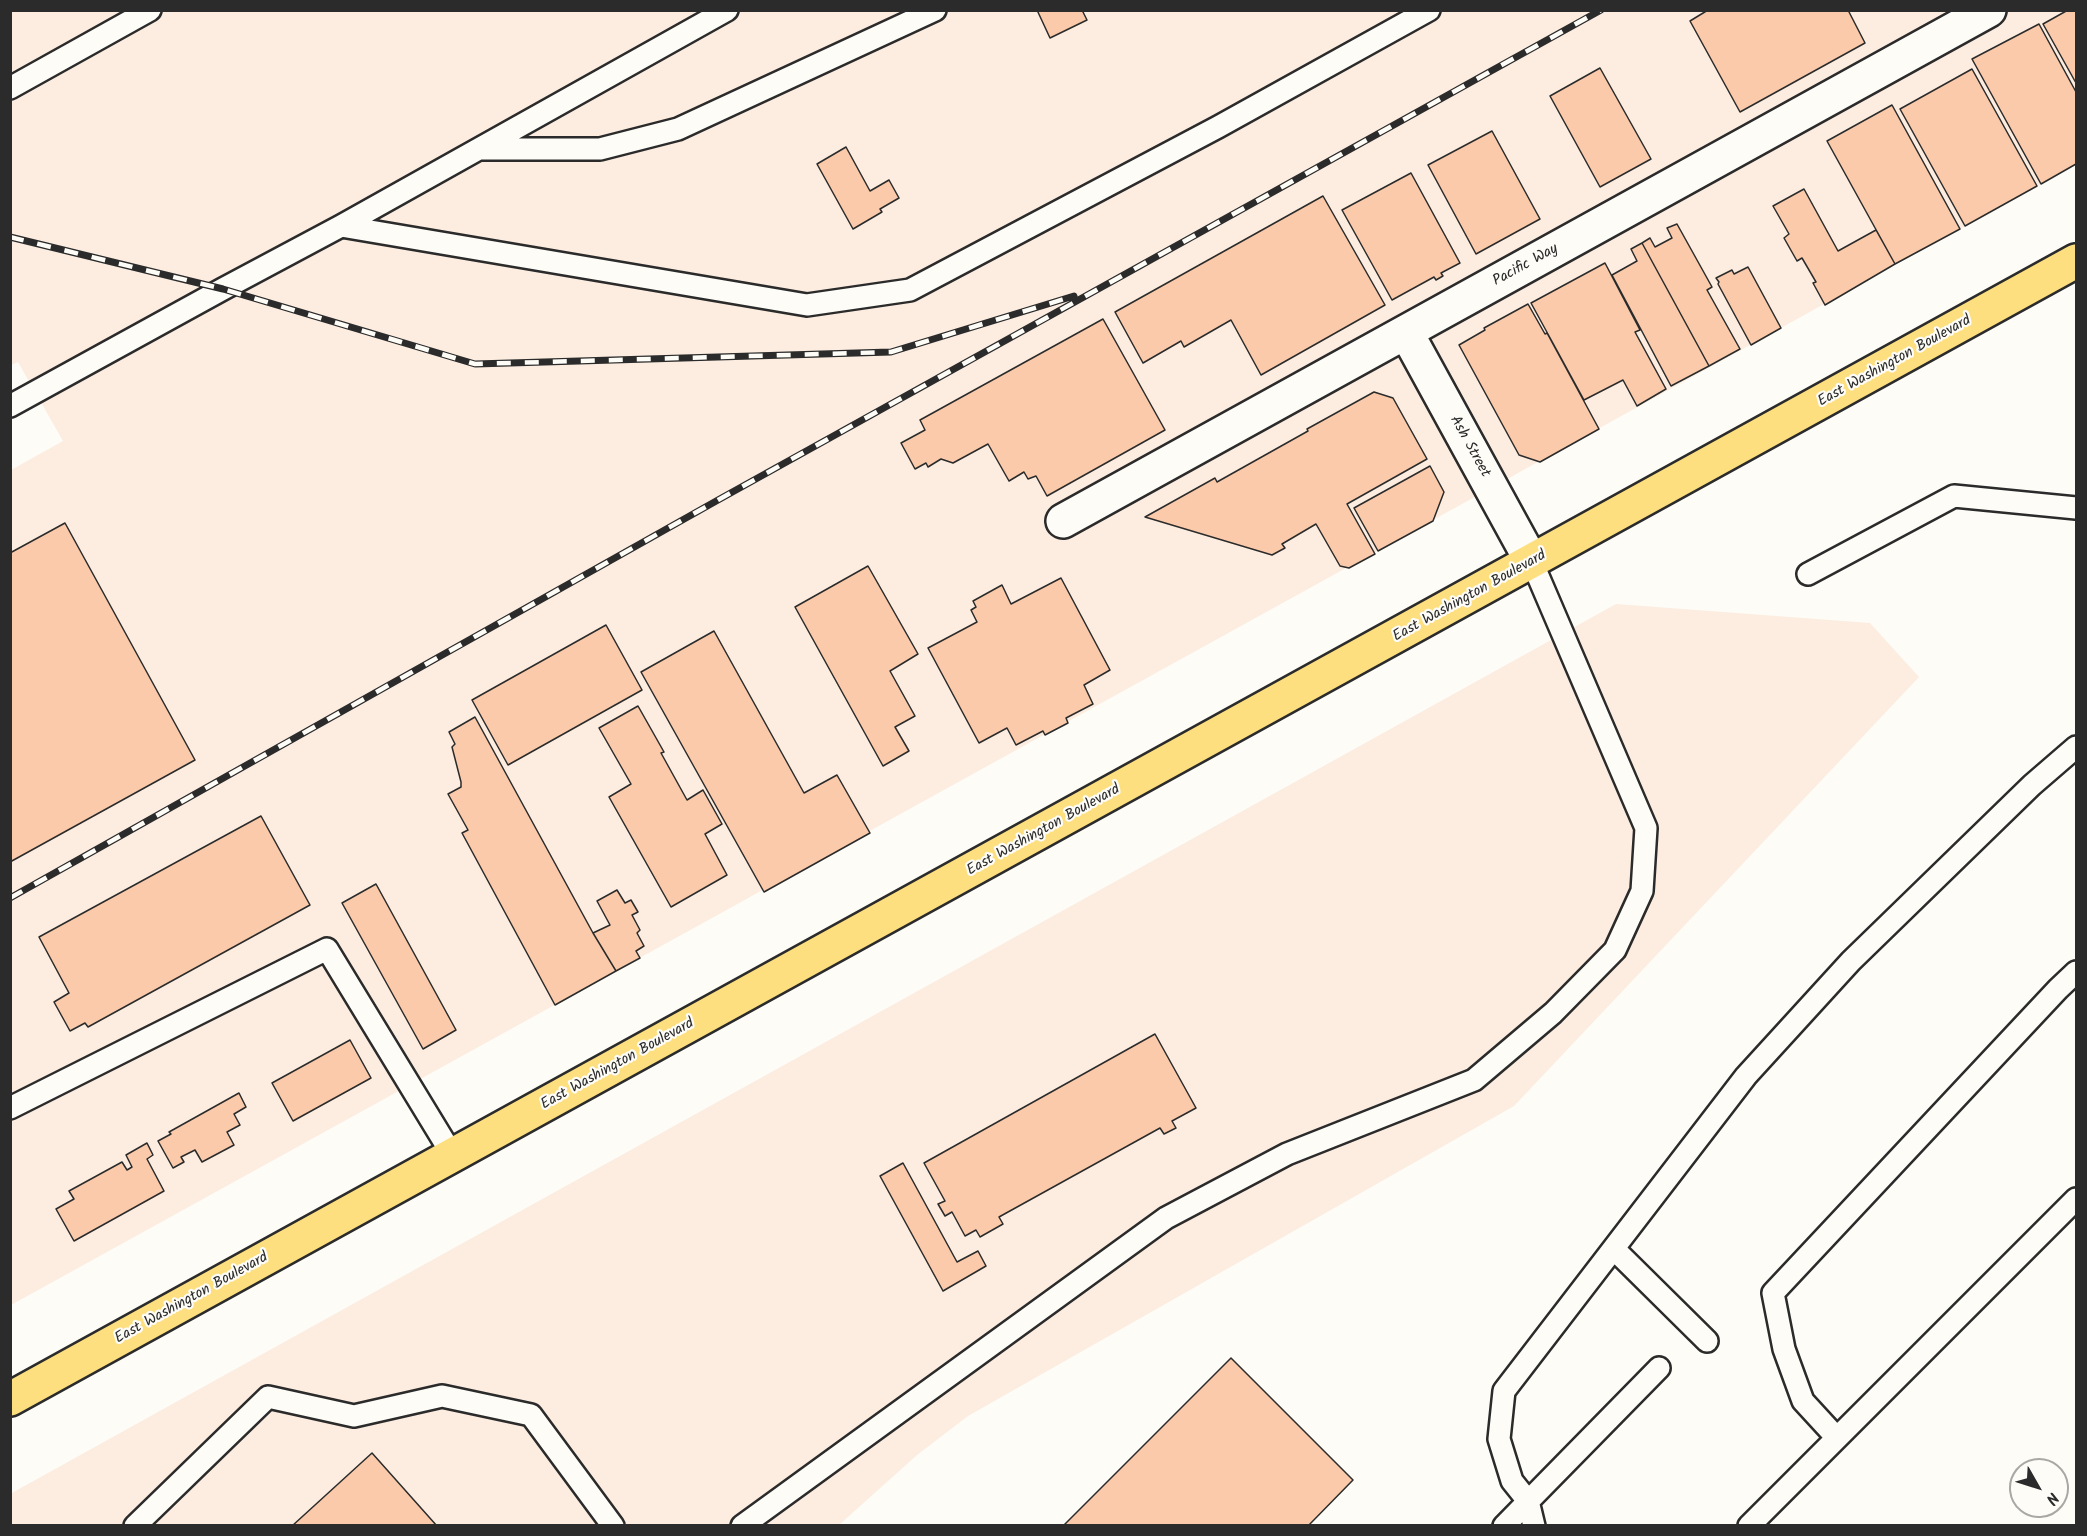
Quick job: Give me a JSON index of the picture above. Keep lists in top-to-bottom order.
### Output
{
  "streets": {
    "main road": ["East Washington Boulevard"],
    "street": ["Pacific Way", "Ash Street"]
  },
  "crossings": [
    ["Pacific Way", "Ash Street"],
    ["East Washington Boulevard", "Ash Street"]
  ],
  "north": "bottom right"
}
